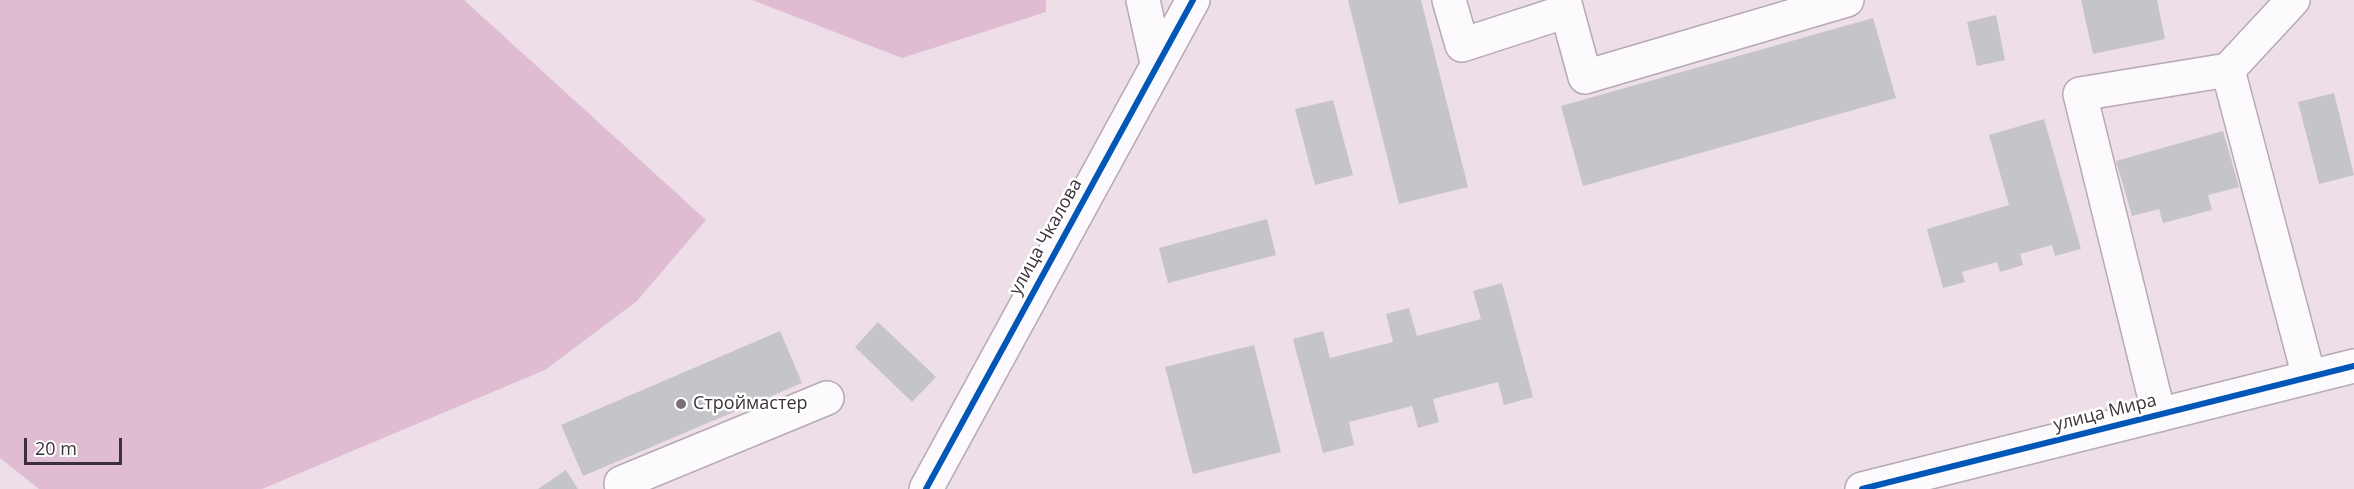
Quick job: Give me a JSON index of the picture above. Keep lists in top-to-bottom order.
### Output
{
  "streets": {
    "street": ["улица Чкалова", "улица Мира"]
  },
  "places": ["Строймастер"],
  "scale_bar": "20 m"
}
